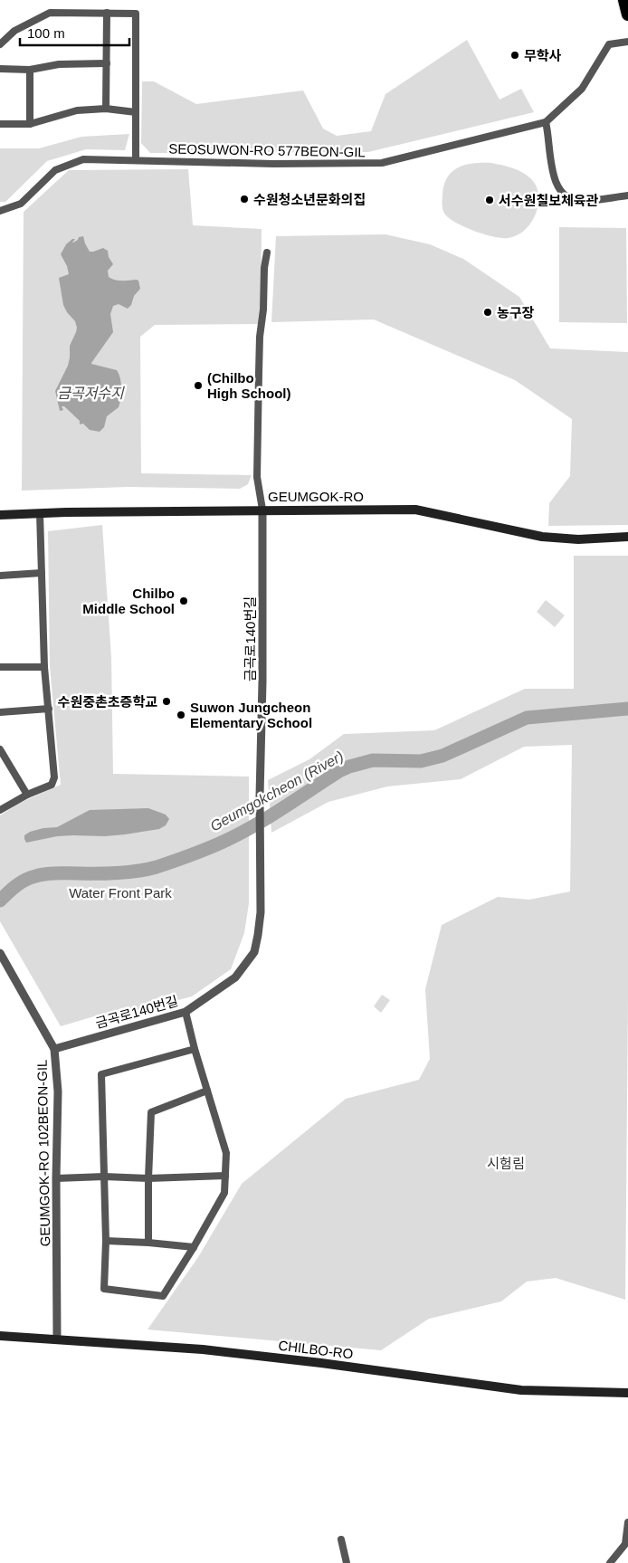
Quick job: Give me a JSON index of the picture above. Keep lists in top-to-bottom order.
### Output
{
  "streets": {
    "main road": ["GEUMGOK-RO", "CHILBO-RO"],
    "street": ["SEOSUWON-RO 577BEON-GIL", "금곡로140번길", "GEUMGOK-RO 102BEON-GIL"]
  },
  "crossings": [
    ["GEUMGOK-RO", "금곡로140번길"],
    ["금곡로140번길", "GEUMGOK-RO 102BEON-GIL"],
    ["GEUMGOK-RO 102BEON-GIL", "CHILBO-RO"]
  ],
  "water": ["금곡저수지", "Geumgokcheon (River)"],
  "parks": ["Water Front Park", "시험림"],
  "places": [
    "무학사",
    "수원청소년문화의집",
    "서수원칠보체육관",
    "농구장",
    "(Chilbo High School)",
    "Chilbo Middle School",
    "수원중촌초증학교",
    "Suwon Jungcheon Elementary School"
  ],
  "scale_bar": "100 m"
}
